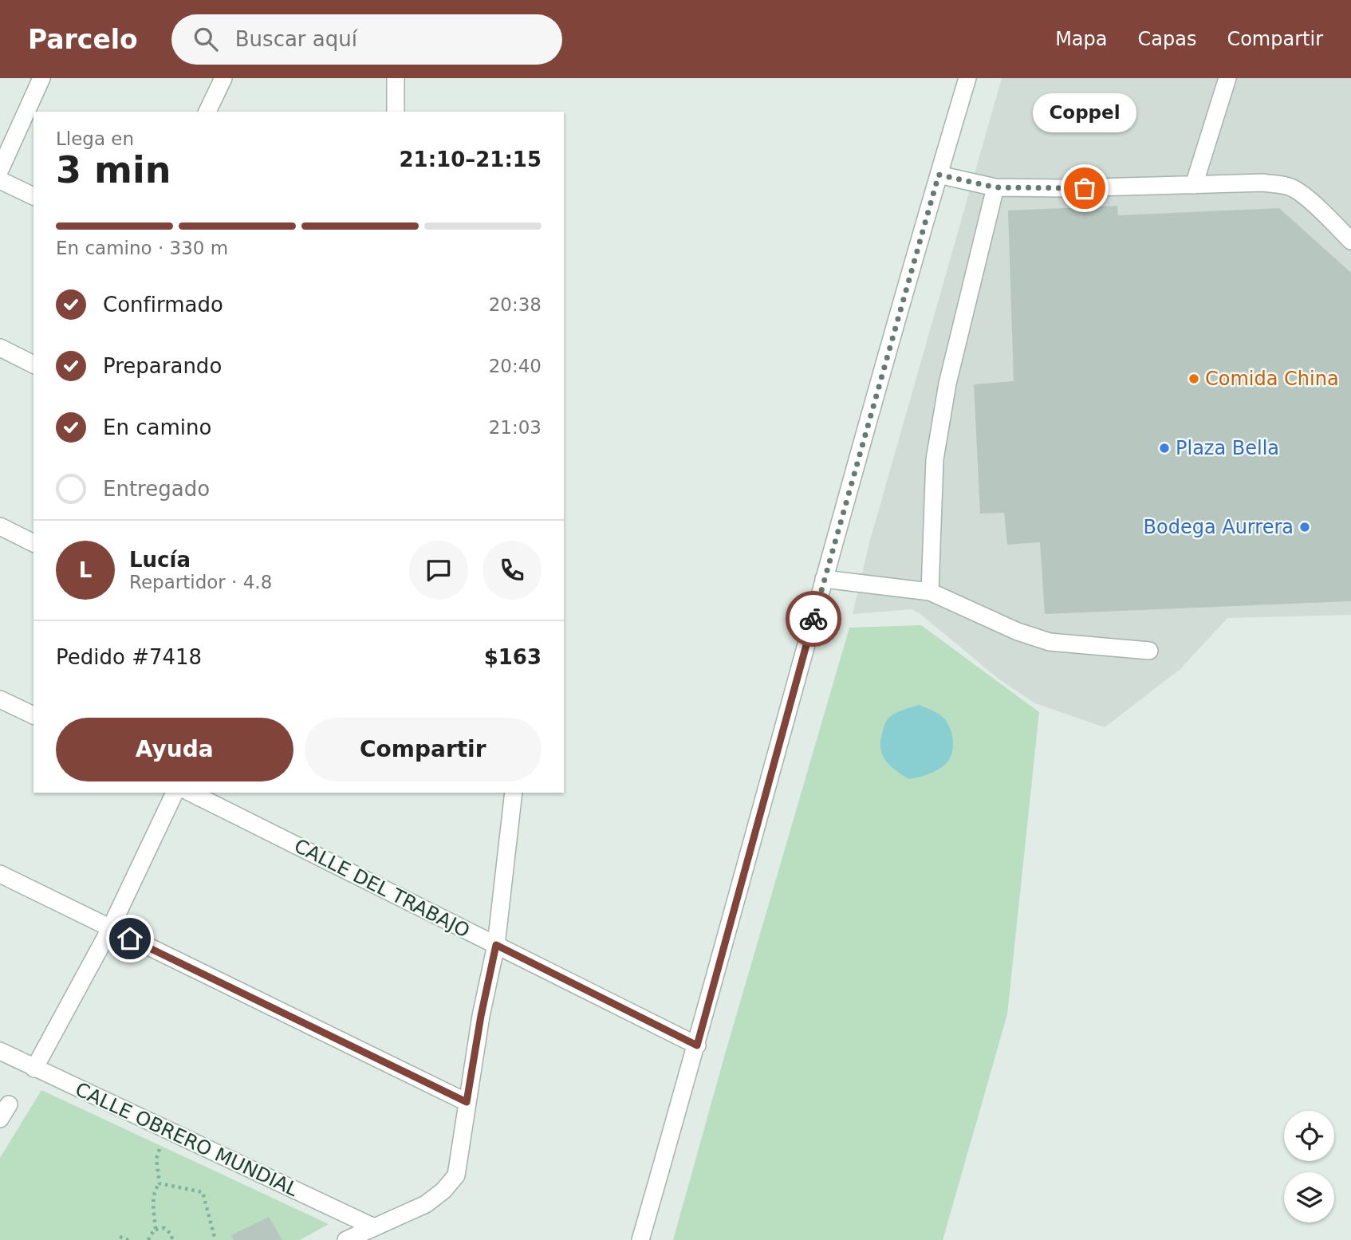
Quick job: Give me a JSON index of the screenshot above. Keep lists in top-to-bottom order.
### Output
{
  "streets": {
    "street": ["CALLE DEL TRABAJO", "CALLE OBRERO MUNDIAL"]
  },
  "places": [
    "Coppel",
    "Comida China",
    "Plaza Bella",
    "Bodega Aurrera"
  ],
  "page": {
    "header": "Parcelo",
    "search": "Buscar aquí",
    "nav": ["Mapa", "Capas", "Compartir"],
    "bubble": "Coppel",
    "heading": ["3 min", "Llega en", "21:10–21:15"],
    "panel": [
      "Lucía",
      "Repartidor · 4.8",
      "Pedido #7418",
      "$163"
    ],
    "bar": "En camino · 330 m",
    "list": [
      ["Confirmado", "20:38"],
      ["Preparando", "20:40"],
      ["En camino", "21:03"],
      "Entregado"
    ],
    "round": "L",
    "buttons": ["Ayuda", "Compartir"]
  }
}
